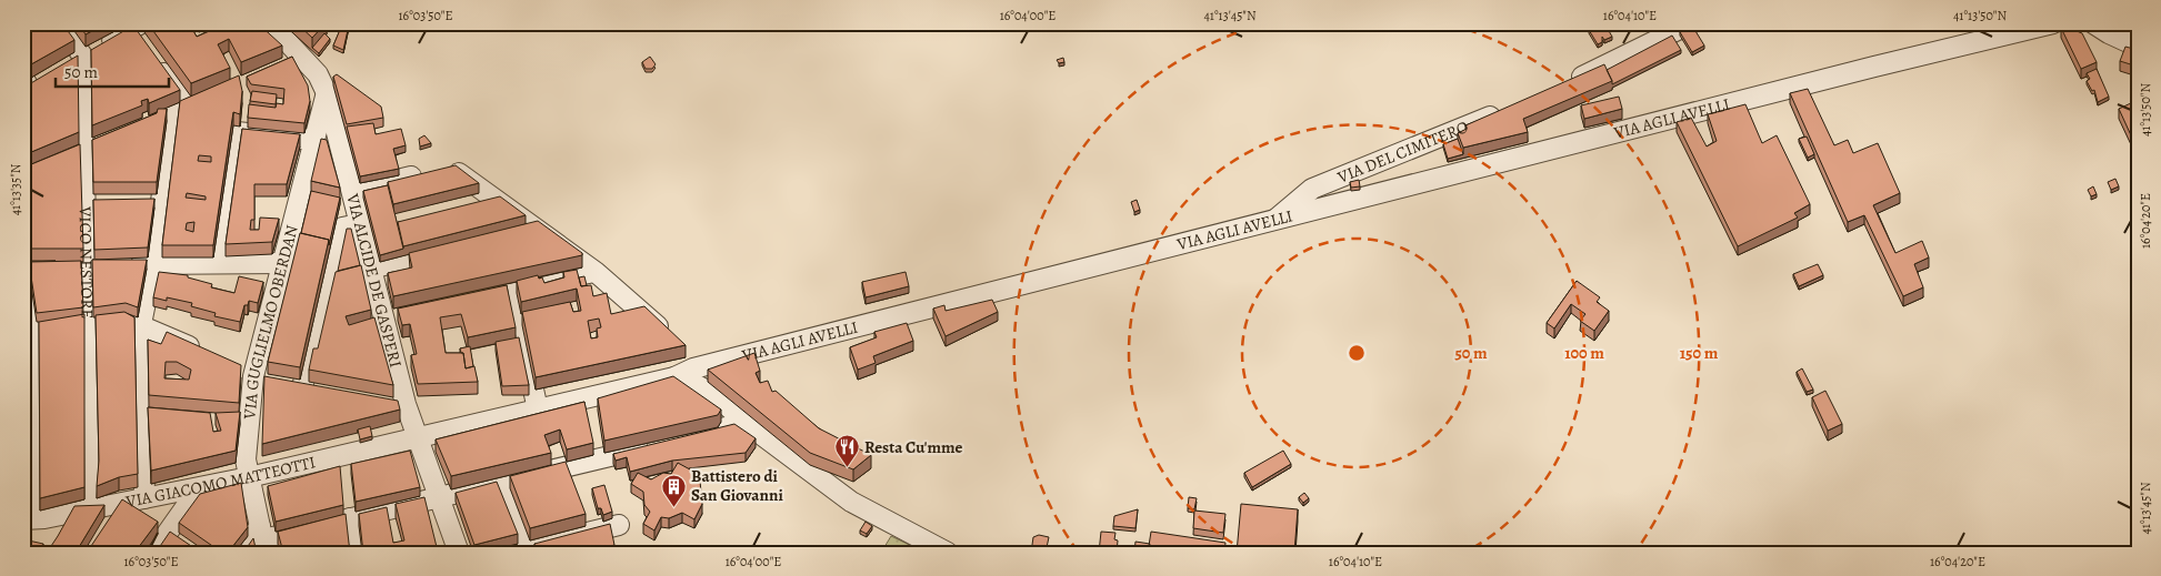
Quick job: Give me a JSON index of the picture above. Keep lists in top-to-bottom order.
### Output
{
  "streets": {
    "street": [
      "VIA AGLI AVELLI",
      "VIA DEL CIMITERO",
      "VICO NESTORE",
      "VIA ALCIDE DE GASPERI",
      "VIA GUGLIELMO OBERDAN",
      "VIA GIACOMO MATTEOTTI"
    ]
  },
  "crossings": [
    ["VIA AGLI AVELLI", "VIA DEL CIMITERO"],
    ["VIA AGLI AVELLI", "VIA ALCIDE DE GASPERI"],
    ["VIA AGLI AVELLI", "VIA GIACOMO MATTEOTTI"],
    ["VICO NESTORE", "VIA GIACOMO MATTEOTTI"],
    ["VIA ALCIDE DE GASPERI", "VIA GUGLIELMO OBERDAN"],
    ["VIA ALCIDE DE GASPERI", "VIA GIACOMO MATTEOTTI"],
    ["VIA GUGLIELMO OBERDAN", "VIA GIACOMO MATTEOTTI"]
  ],
  "places": {
    "restaurant": ["Resta Cu'mme"],
    "building": ["Battistero di San Giovanni"]
  },
  "scale_bar": "50 m",
  "coordinates": [
    "16°03'50\"E",
    "16°04'00\"E",
    "41°13'45\"N",
    "16°04'10\"E",
    "41°13'50\"N",
    "41°13'35\"N",
    "16°04'20\"E"
  ],
  "rings": ["50 m", "100 m", "150 m"]
}
